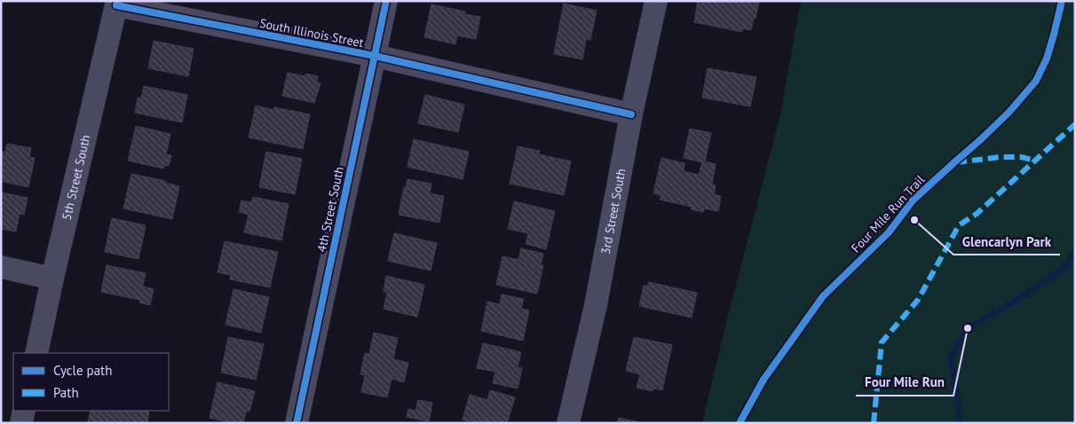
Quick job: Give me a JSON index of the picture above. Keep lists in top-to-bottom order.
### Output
{
  "streets": {
    "street": [
      "South Illinois Street",
      "5th Street South",
      "4th Street South",
      "3rd Street South"
    ],
    "cycle path": ["Four Mile Run Trail"]
  },
  "crossings": [
    ["South Illinois Street", "5th Street South"],
    ["South Illinois Street", "4th Street South"],
    ["South Illinois Street", "3rd Street South"]
  ],
  "places": ["Glencarlyn Park", "Four Mile Run"],
  "legend": ["Cycle path", "Path"]
}
